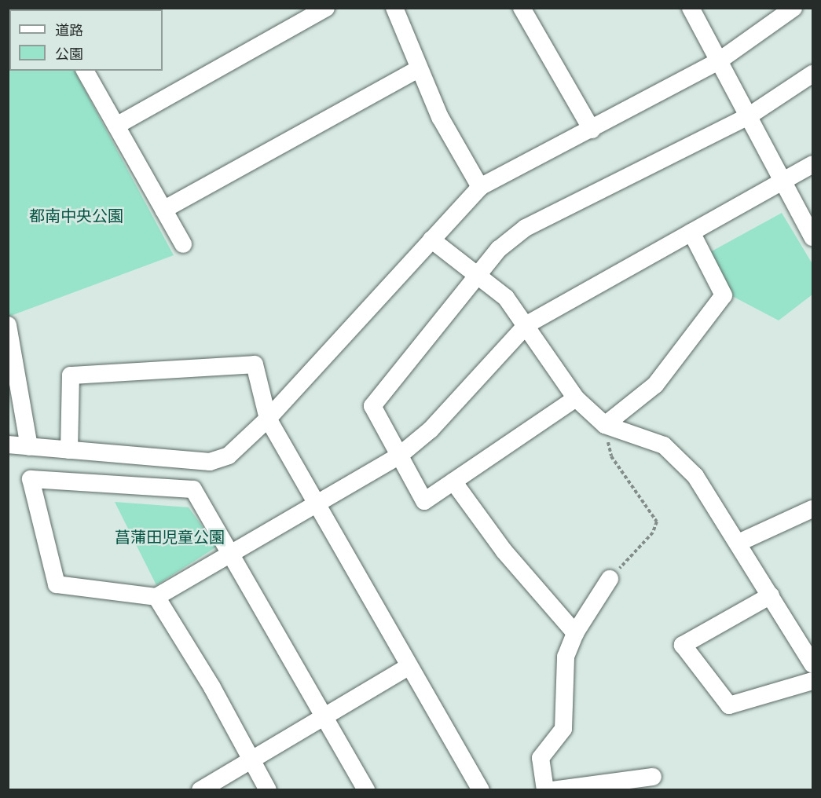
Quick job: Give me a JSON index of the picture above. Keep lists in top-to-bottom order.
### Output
{
  "parks": ["都南中央公園", "菖蒲田児童公園"],
  "legend": ["道路", "公園"]
}
